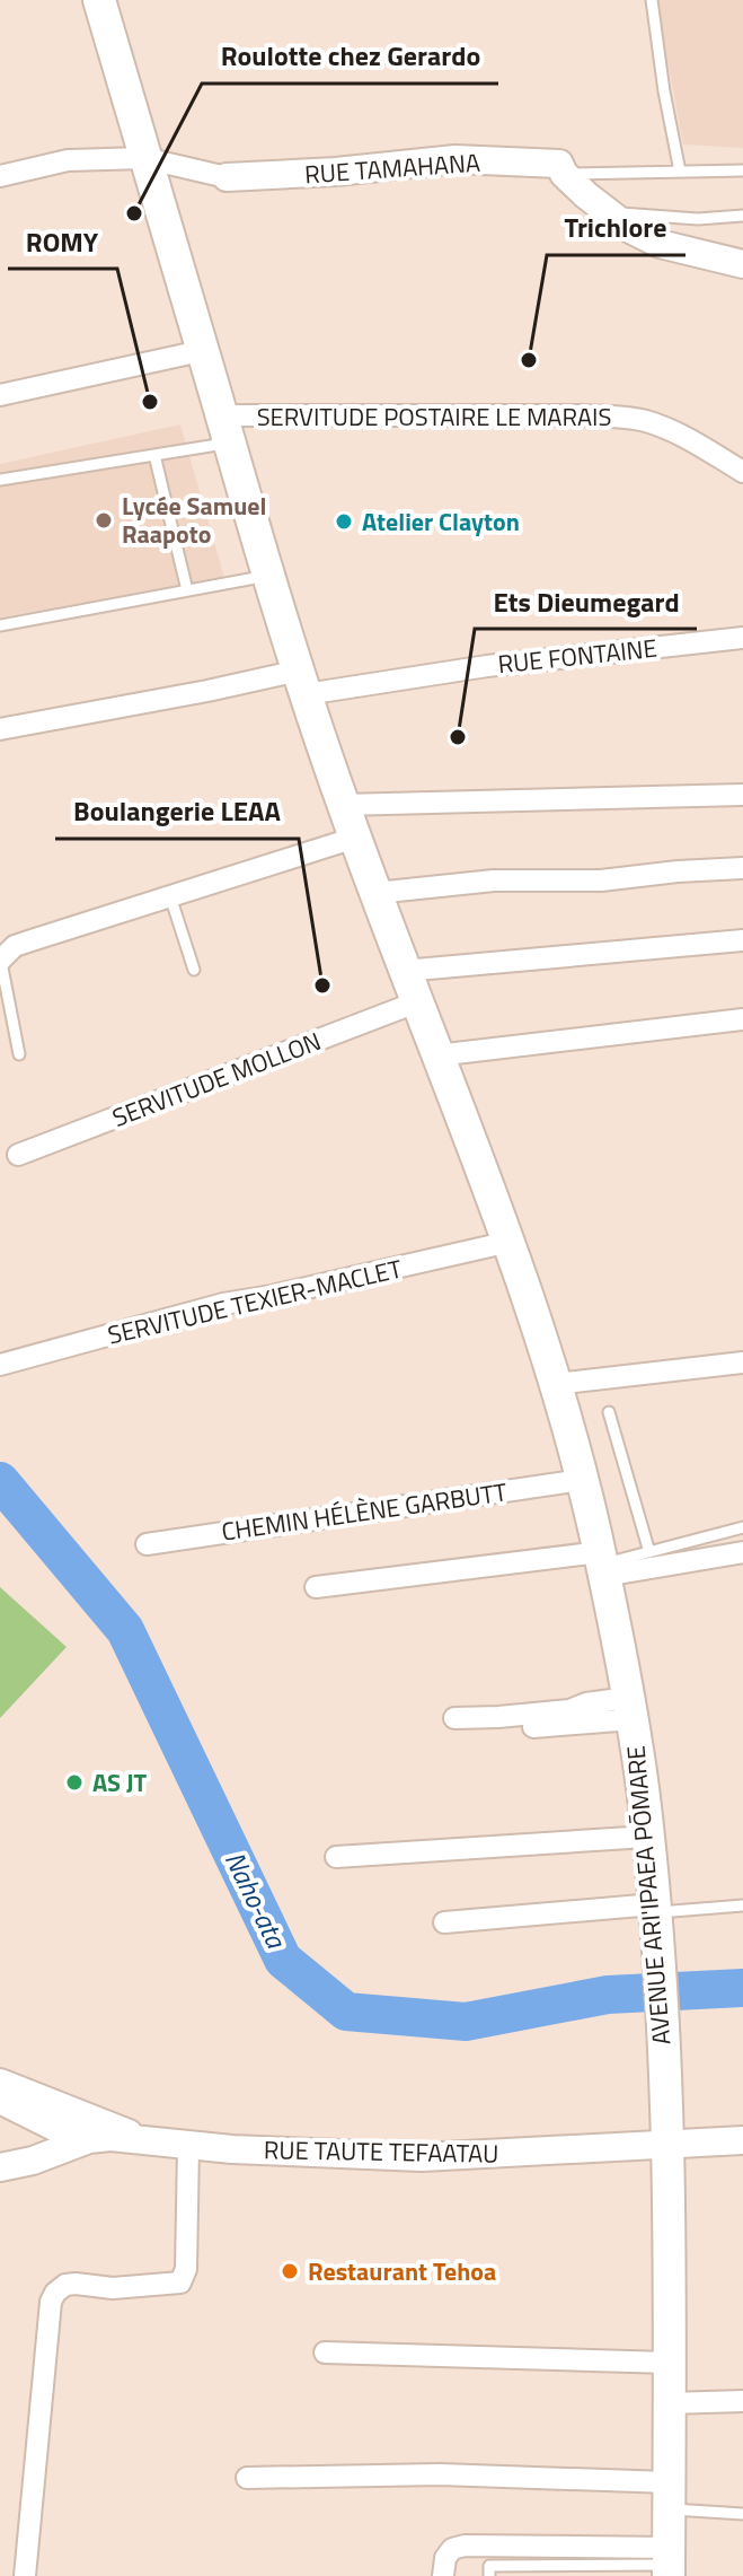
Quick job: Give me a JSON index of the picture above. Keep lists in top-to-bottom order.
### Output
{
  "streets": {
    "main road": ["RUE TAMAHANA", "AVENUE ARI'IPAEA PŌMARE", "RUE TAUTE TEFAATAU"],
    "street": [
      "SERVITUDE POSTAIRE LE MARAIS",
      "RUE FONTAINE",
      "SERVITUDE MOLLON",
      "SERVITUDE TEXIER-MACLET",
      "CHEMIN HÉLÈNE GARBUTT"
    ]
  },
  "crossings": [
    ["SERVITUDE POSTAIRE LE MARAIS", "AVENUE ARI'IPAEA PŌMARE"],
    ["RUE FONTAINE", "AVENUE ARI'IPAEA PŌMARE"],
    ["SERVITUDE MOLLON", "AVENUE ARI'IPAEA PŌMARE"],
    ["SERVITUDE TEXIER-MACLET", "AVENUE ARI'IPAEA PŌMARE"],
    ["CHEMIN HÉLÈNE GARBUTT", "AVENUE ARI'IPAEA PŌMARE"],
    ["AVENUE ARI'IPAEA PŌMARE", "RUE TAUTE TEFAATAU"]
  ],
  "water": ["Naho-ata"],
  "places": [
    "Roulotte chez Gerardo",
    "Trichlore",
    "ROMY",
    "Lycée Samuel Raapoto",
    "Atelier Clayton",
    "Ets Dieumegard",
    "Boulangerie LEAA",
    "AS JT",
    "Restaurant Tehoa"
  ]
}
